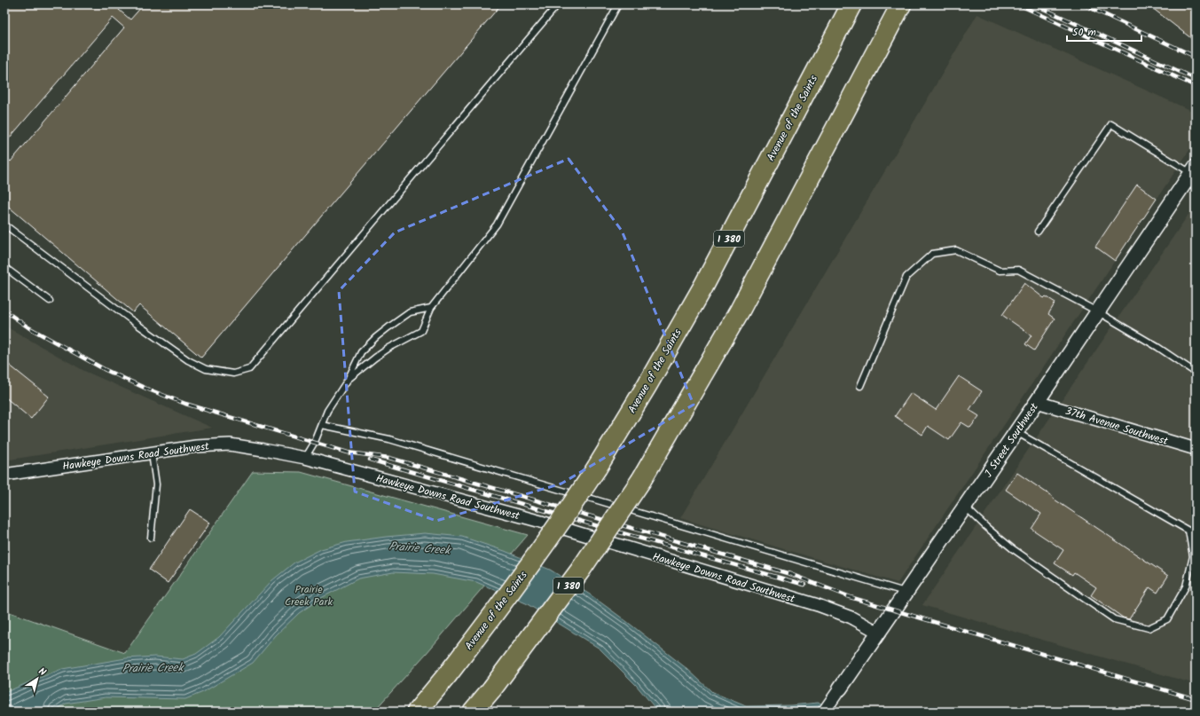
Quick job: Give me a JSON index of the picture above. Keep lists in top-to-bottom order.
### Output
{
  "streets": {
    "highway": ["Avenue of the Saints", "I 380"],
    "street": ["37th Avenue Southwest", "J Street Southwest", "Hawkeye Downs Road Southwest"]
  },
  "crossings": [
    ["37th Avenue Southwest", "J Street Southwest"],
    ["J Street Southwest", "Hawkeye Downs Road Southwest"]
  ],
  "water": ["Prairie Creek"],
  "parks": ["Prairie Creek Park"],
  "scale_bar": "50 m",
  "north": "top right"
}
